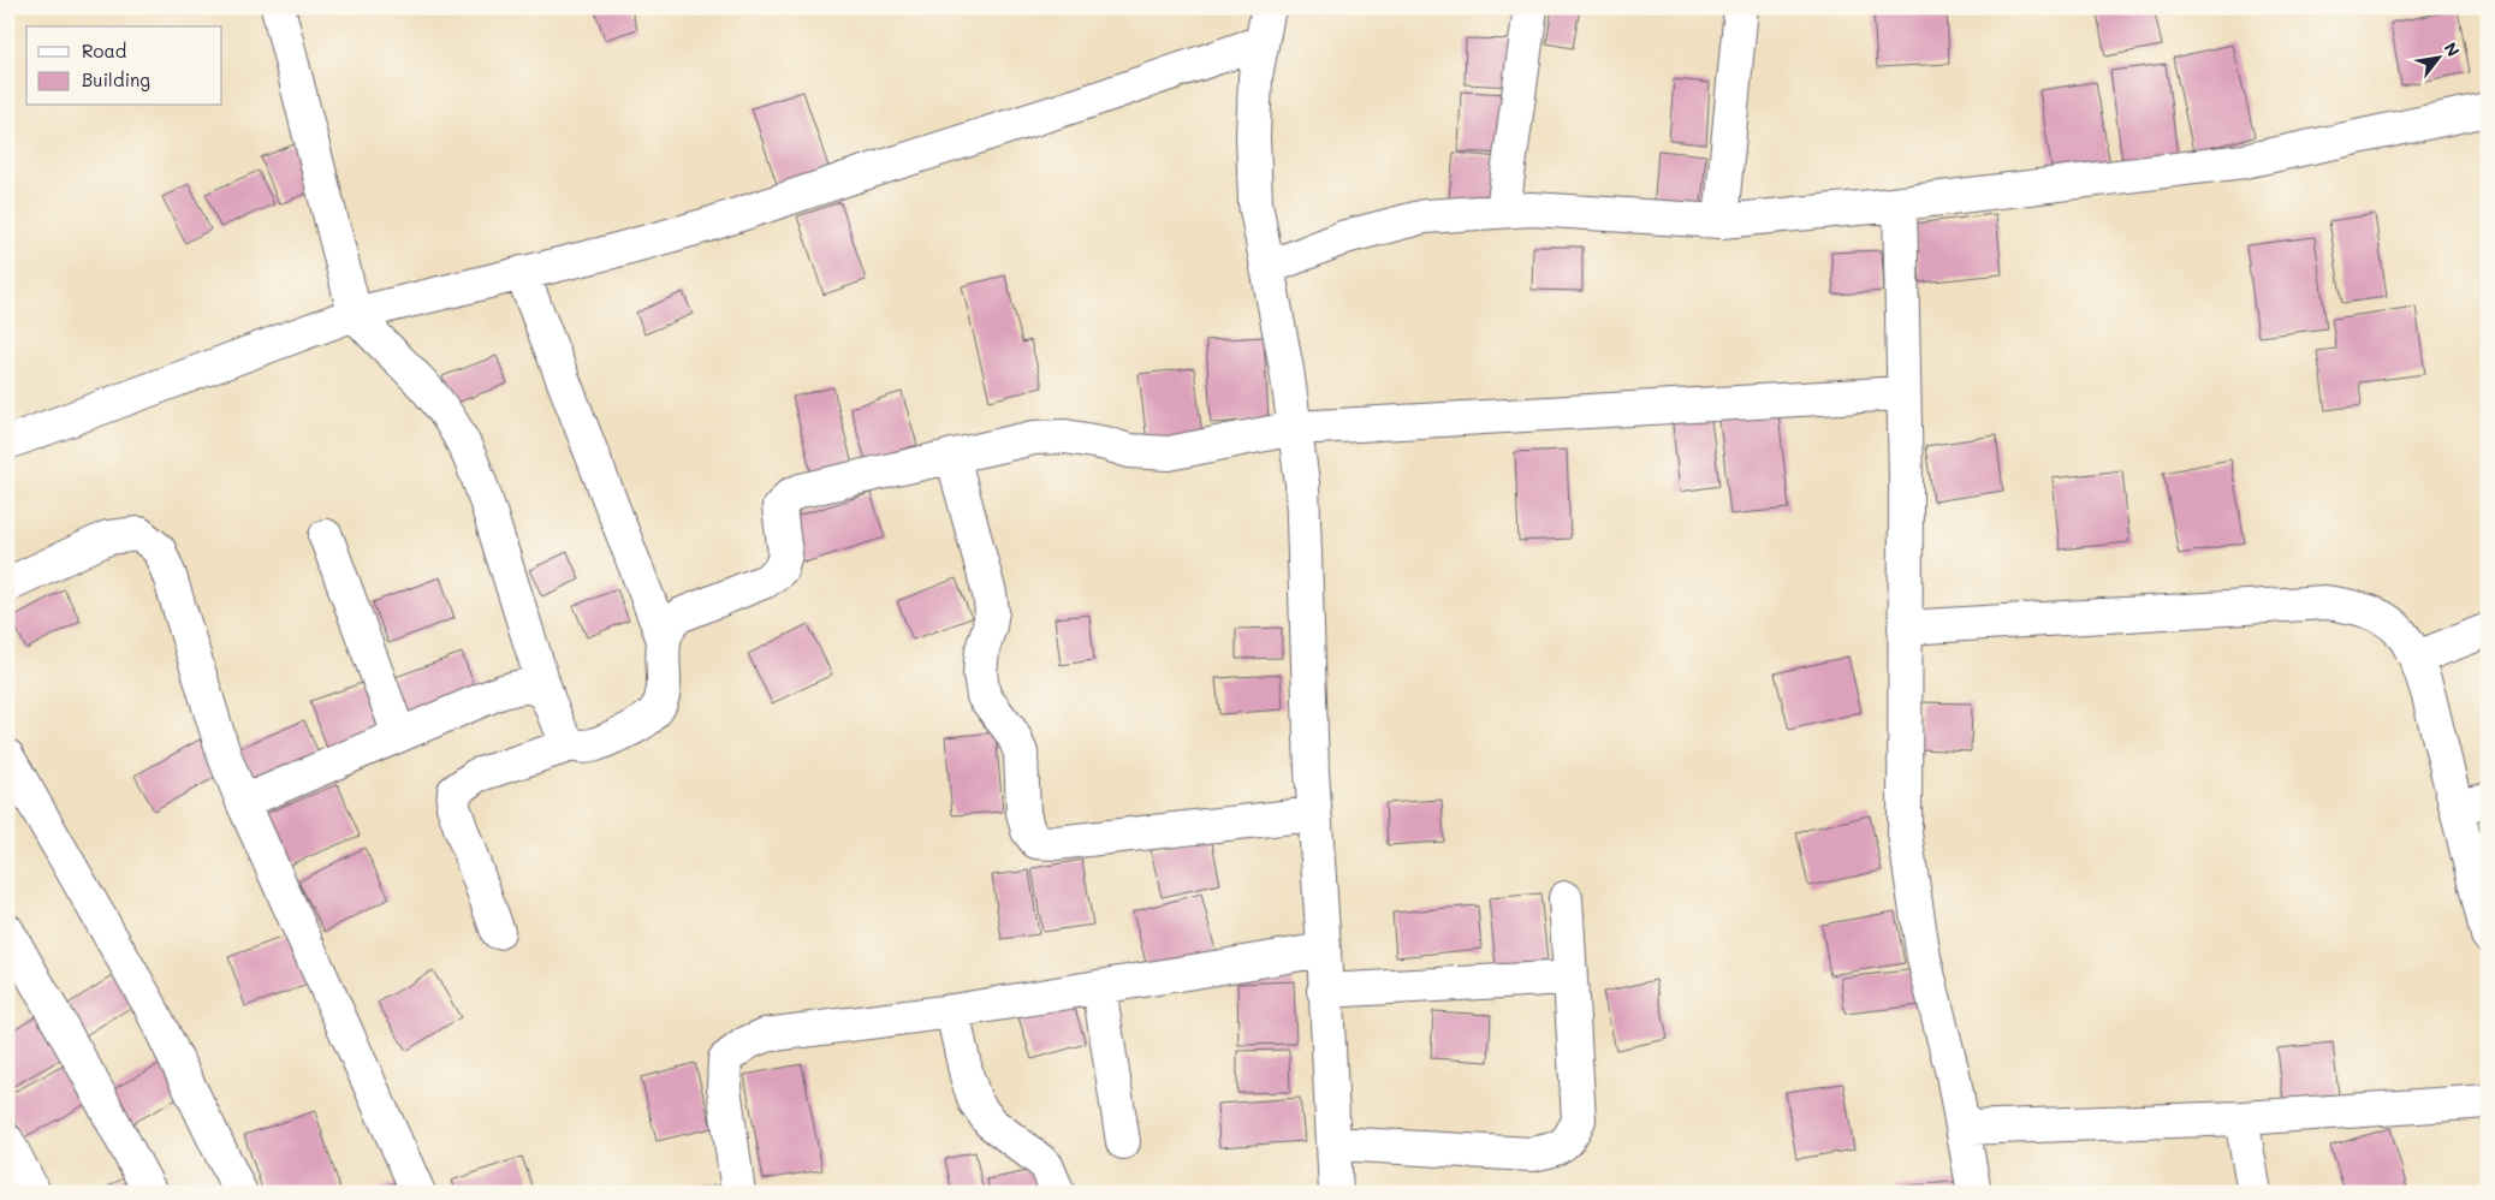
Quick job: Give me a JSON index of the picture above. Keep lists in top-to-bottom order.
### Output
{
  "legend": ["Road", "Building"],
  "north": "top right"
}
